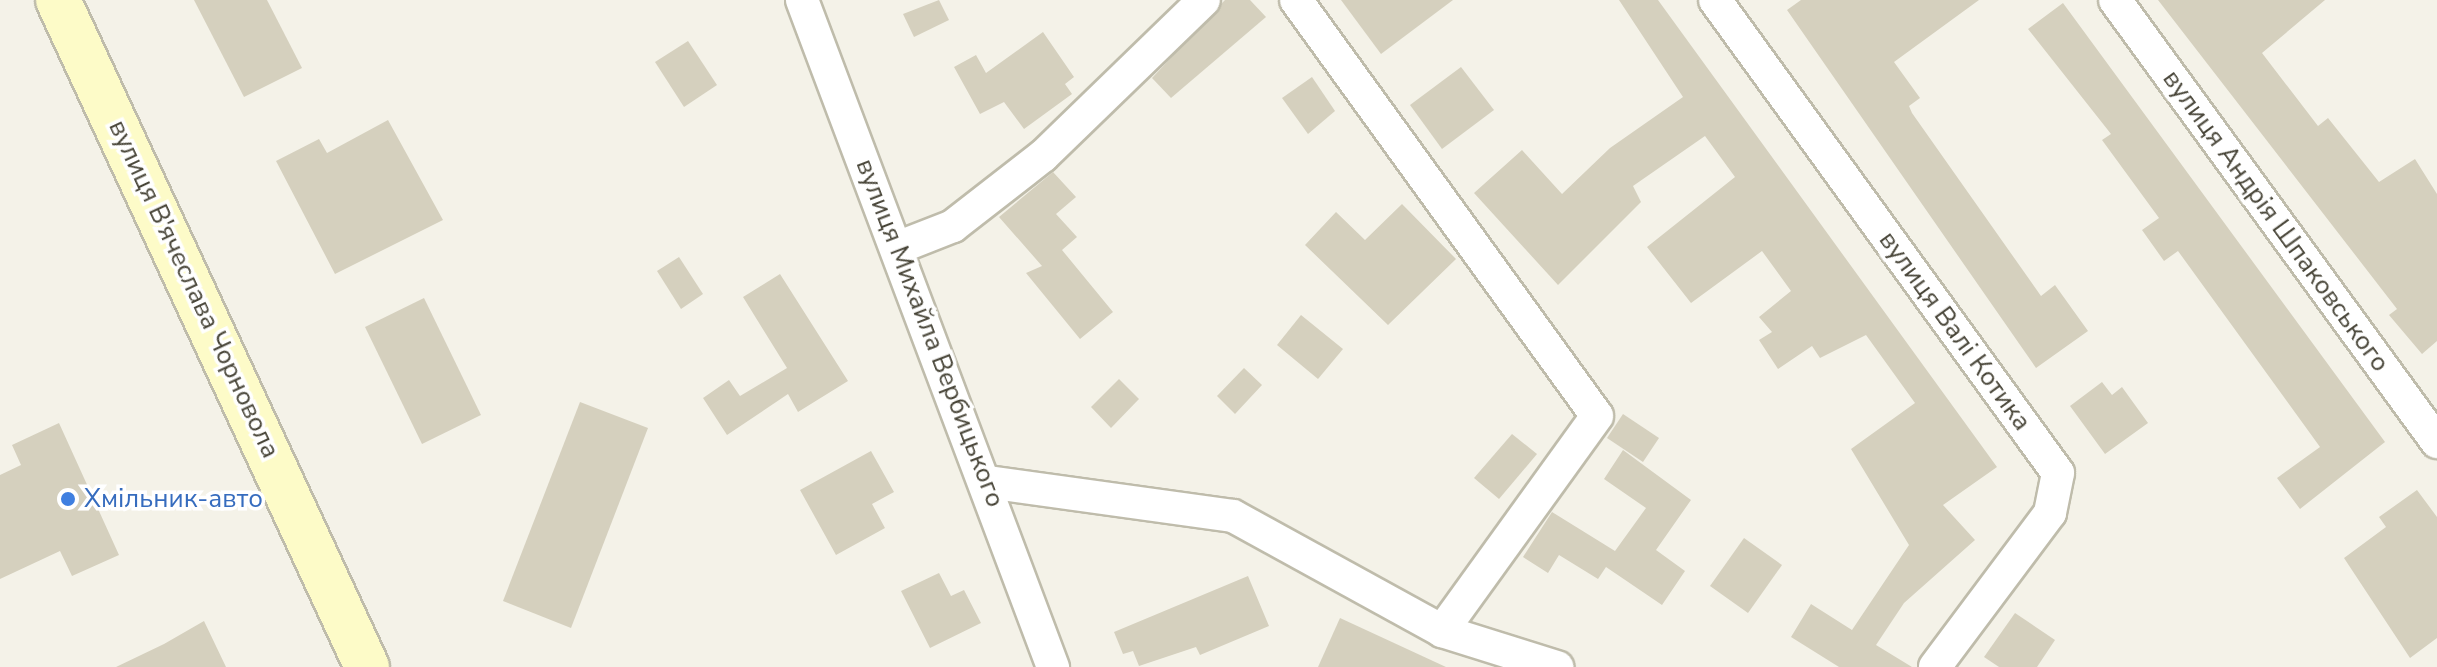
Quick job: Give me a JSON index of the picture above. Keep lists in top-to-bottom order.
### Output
{
  "streets": {
    "street": [
      "вулиця Андрія Шпаковського",
      "вулиця В'ячеслава Чорновола",
      "вулиця Валі Котика",
      "вулиця Михайла Вербицького"
    ]
  },
  "places": ["Хмільник-авто"]
}
